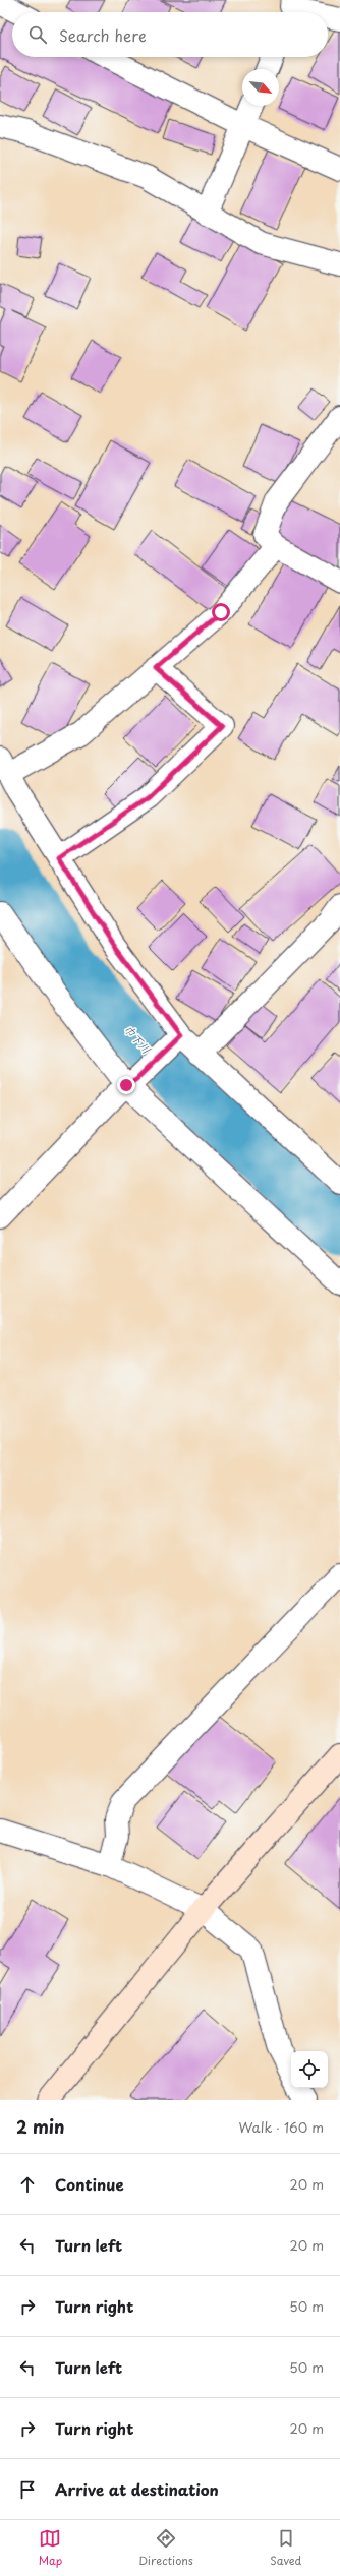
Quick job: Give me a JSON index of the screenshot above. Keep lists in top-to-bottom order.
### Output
{
  "water": ["巾下川"],
  "north": "bottom right",
  "page": {
    "search": "Search here",
    "heading": ["2 min", "Walk · 160 m"],
    "list": [
      ["Continue", "20 m"],
      ["Turn left", "20 m"],
      ["Turn right", "50 m"],
      ["Turn left", "50 m"],
      ["Turn right", "20 m"],
      "Arrive at destination"
    ],
    "nav": ["Map", "Directions", "Saved"]
  }
}
